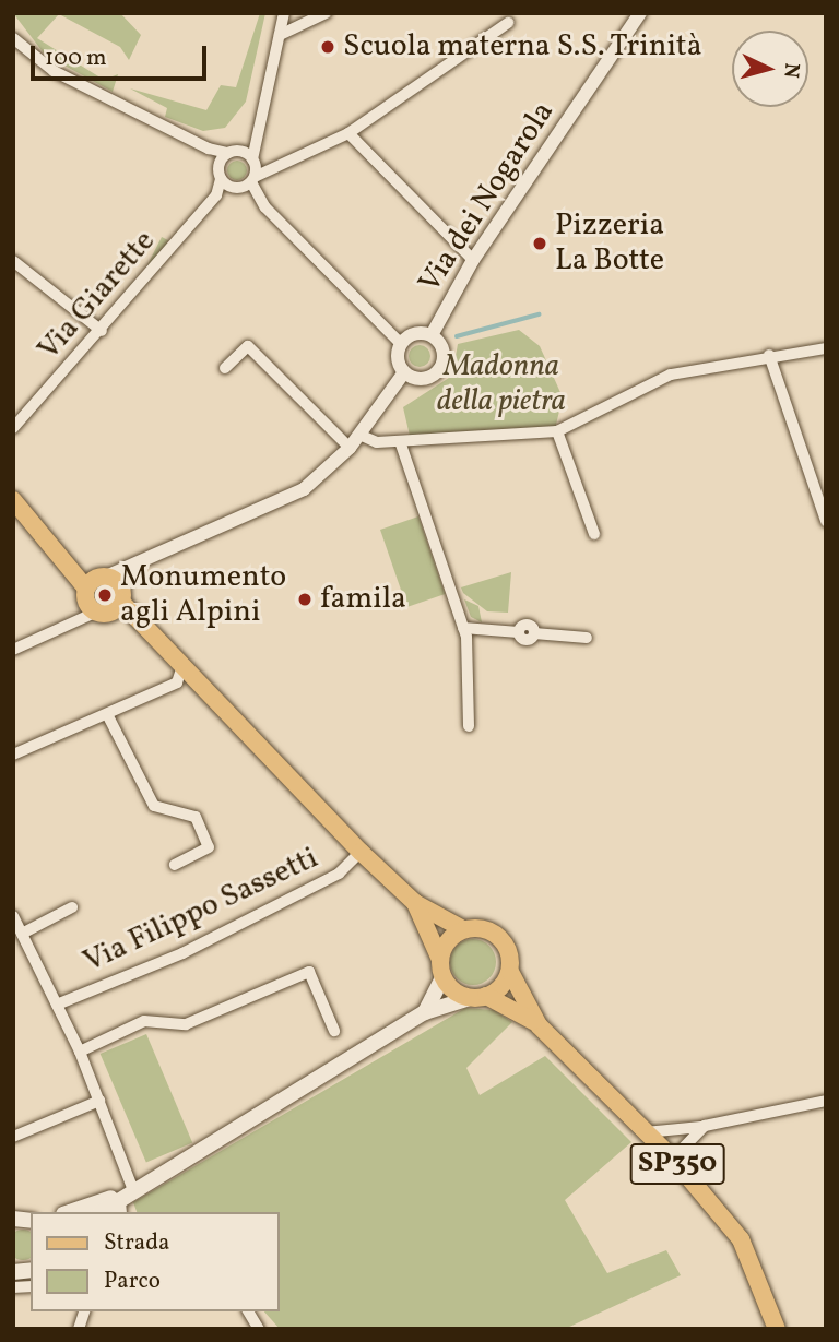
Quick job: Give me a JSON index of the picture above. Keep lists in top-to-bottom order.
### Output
{
  "streets": {
    "main road": ["SP350"],
    "street": ["Via dei Nogarola", "Via Giarette", "Via Filippo Sassetti"]
  },
  "parks": ["Madonna della pietra"],
  "places": [
    "Scuola materna S.S. Trinità",
    "Pizzeria La Botte",
    "Monumento agli Alpini",
    "famila"
  ],
  "legend": ["Strada", "Parco"],
  "scale_bar": "100 m",
  "north": "right"
}
